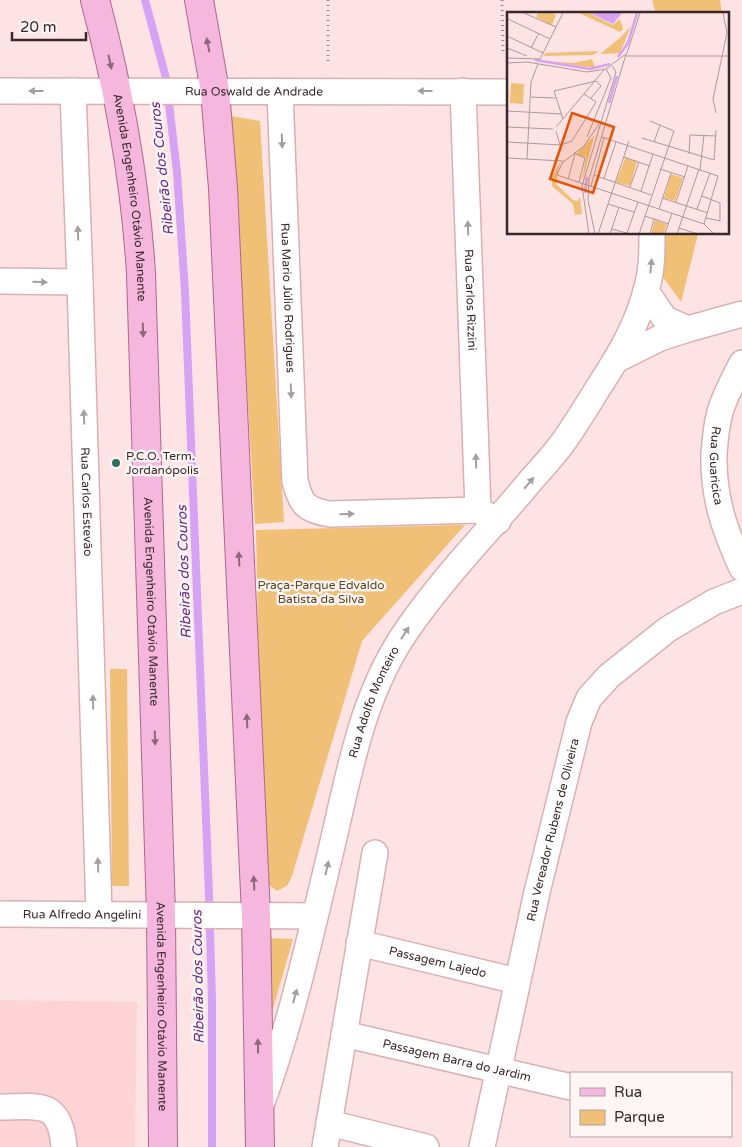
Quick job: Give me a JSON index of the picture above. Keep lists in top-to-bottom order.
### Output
{
  "streets": {
    "main road": ["Avenida Engenheiro Otávio Manente"],
    "street": [
      "Rua Oswald de Andrade",
      "Rua Mario Júlio Rodrigues",
      "Rua Carlos Rizzini",
      "Rua Guaricica",
      "Rua Carlos Estevão",
      "Rua Adolfo Monteiro",
      "Rua Vereador Rubens de Oliveira",
      "Rua Alfredo Angelini",
      "Passagem Lajedo",
      "Passagem Barra do Jardim"
    ]
  },
  "crossings": [
    ["Rua Oswald de Andrade", "Avenida Engenheiro Otávio Manente"],
    ["Rua Oswald de Andrade", "Rua Mario Júlio Rodrigues"],
    ["Rua Oswald de Andrade", "Rua Carlos Rizzini"],
    ["Rua Oswald de Andrade", "Rua Carlos Estevão"],
    ["Avenida Engenheiro Otávio Manente", "Rua Alfredo Angelini"],
    ["Rua Mario Júlio Rodrigues", "Rua Carlos Rizzini"],
    ["Rua Mario Júlio Rodrigues", "Rua Adolfo Monteiro"],
    ["Rua Carlos Rizzini", "Rua Adolfo Monteiro"],
    ["Rua Carlos Estevão", "Rua Alfredo Angelini"],
    ["Rua Adolfo Monteiro", "Rua Alfredo Angelini"],
    ["Rua Vereador Rubens de Oliveira", "Passagem Lajedo"],
    ["Rua Vereador Rubens de Oliveira", "Passagem Barra do Jardim"]
  ],
  "one_way": ["Rua Oswald de Andrade", "Rua Carlos Rizzini", "Rua Carlos Estevão"],
  "water": ["Ribeirão dos Couros"],
  "parks": ["Praça-Parque Edvaldo Batista da Silva"],
  "places": ["P.C.O. Term. Jordanópolis"],
  "legend": ["Rua", "Parque"],
  "scale_bar": "20 m"
}
